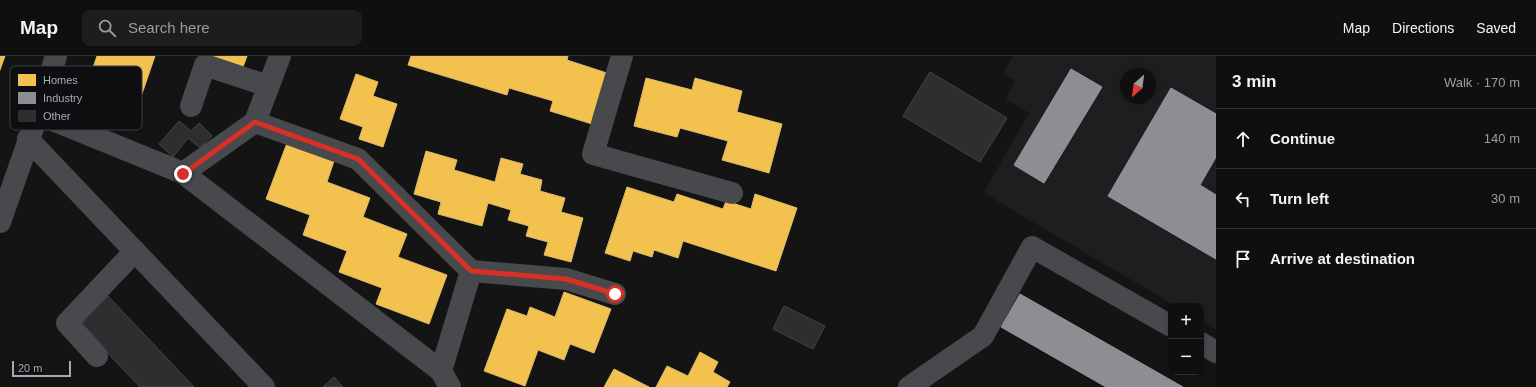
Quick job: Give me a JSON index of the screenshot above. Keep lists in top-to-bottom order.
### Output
{
  "legend": ["Homes", "Industry", "Other"],
  "scale_bar": "20 m",
  "north": "bottom left",
  "page": {
    "header": "Map",
    "search": "Search here",
    "nav": ["Map", "Directions", "Saved"],
    "heading": ["3 min", "Walk · 170 m"],
    "list": [
      ["Continue", "140 m"],
      ["Turn left", "30 m"],
      "Arrive at destination"
    ],
    "map_buttons": ["+", "−"],
    "scale": "20 m"
  }
}
